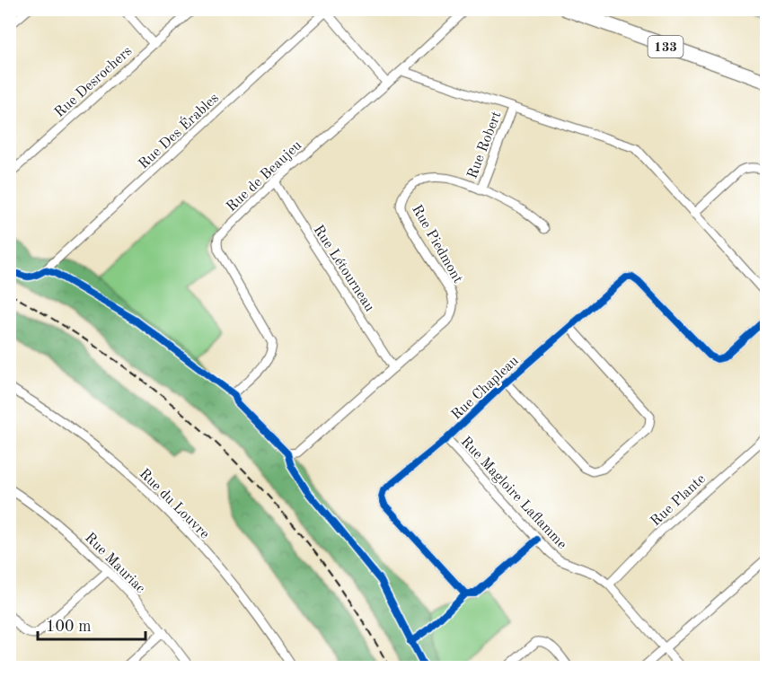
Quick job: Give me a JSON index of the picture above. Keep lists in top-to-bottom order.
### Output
{
  "streets": {
    "main road": ["133"],
    "street": [
      "Rue Desrochers",
      "Rue Des Érables",
      "Rue Robert",
      "Rue de Beaujeu",
      "Rue Piedmont",
      "Rue Létourneau",
      "Rue Chapleau",
      "Rue Magloire Laflamme",
      "Rue Plante",
      "Rue du Louvre",
      "Rue Mauriac"
    ]
  },
  "crossings": [
    ["Rue Robert", "Rue Piedmont"],
    ["Rue de Beaujeu", "Rue Piedmont"],
    ["Rue de Beaujeu", "Rue Létourneau"],
    ["Rue Piedmont", "Rue Létourneau"],
    ["Rue Chapleau", "Rue Magloire Laflamme"],
    ["Rue Magloire Laflamme", "Rue Plante"]
  ],
  "scale_bar": "100 m"
}
